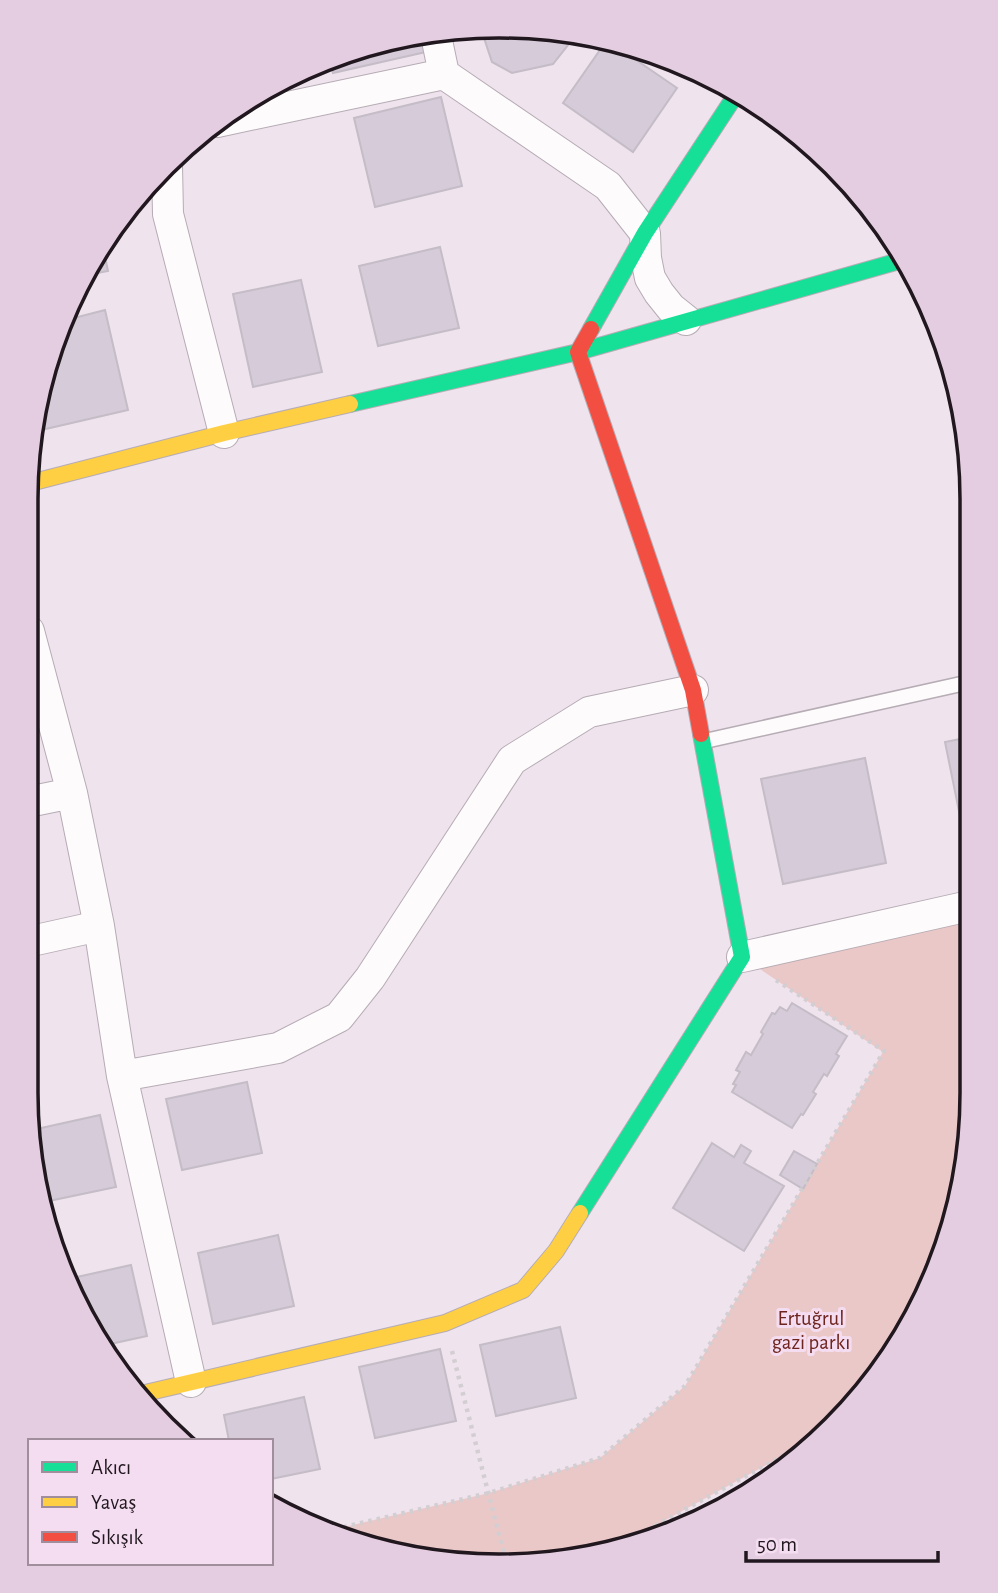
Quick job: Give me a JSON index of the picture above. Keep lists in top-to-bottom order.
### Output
{
  "parks": ["Ertuğrul gazi parkı"],
  "legend": ["Akıcı", "Yavaş", "Sıkışık"],
  "scale_bar": "50 m"
}
